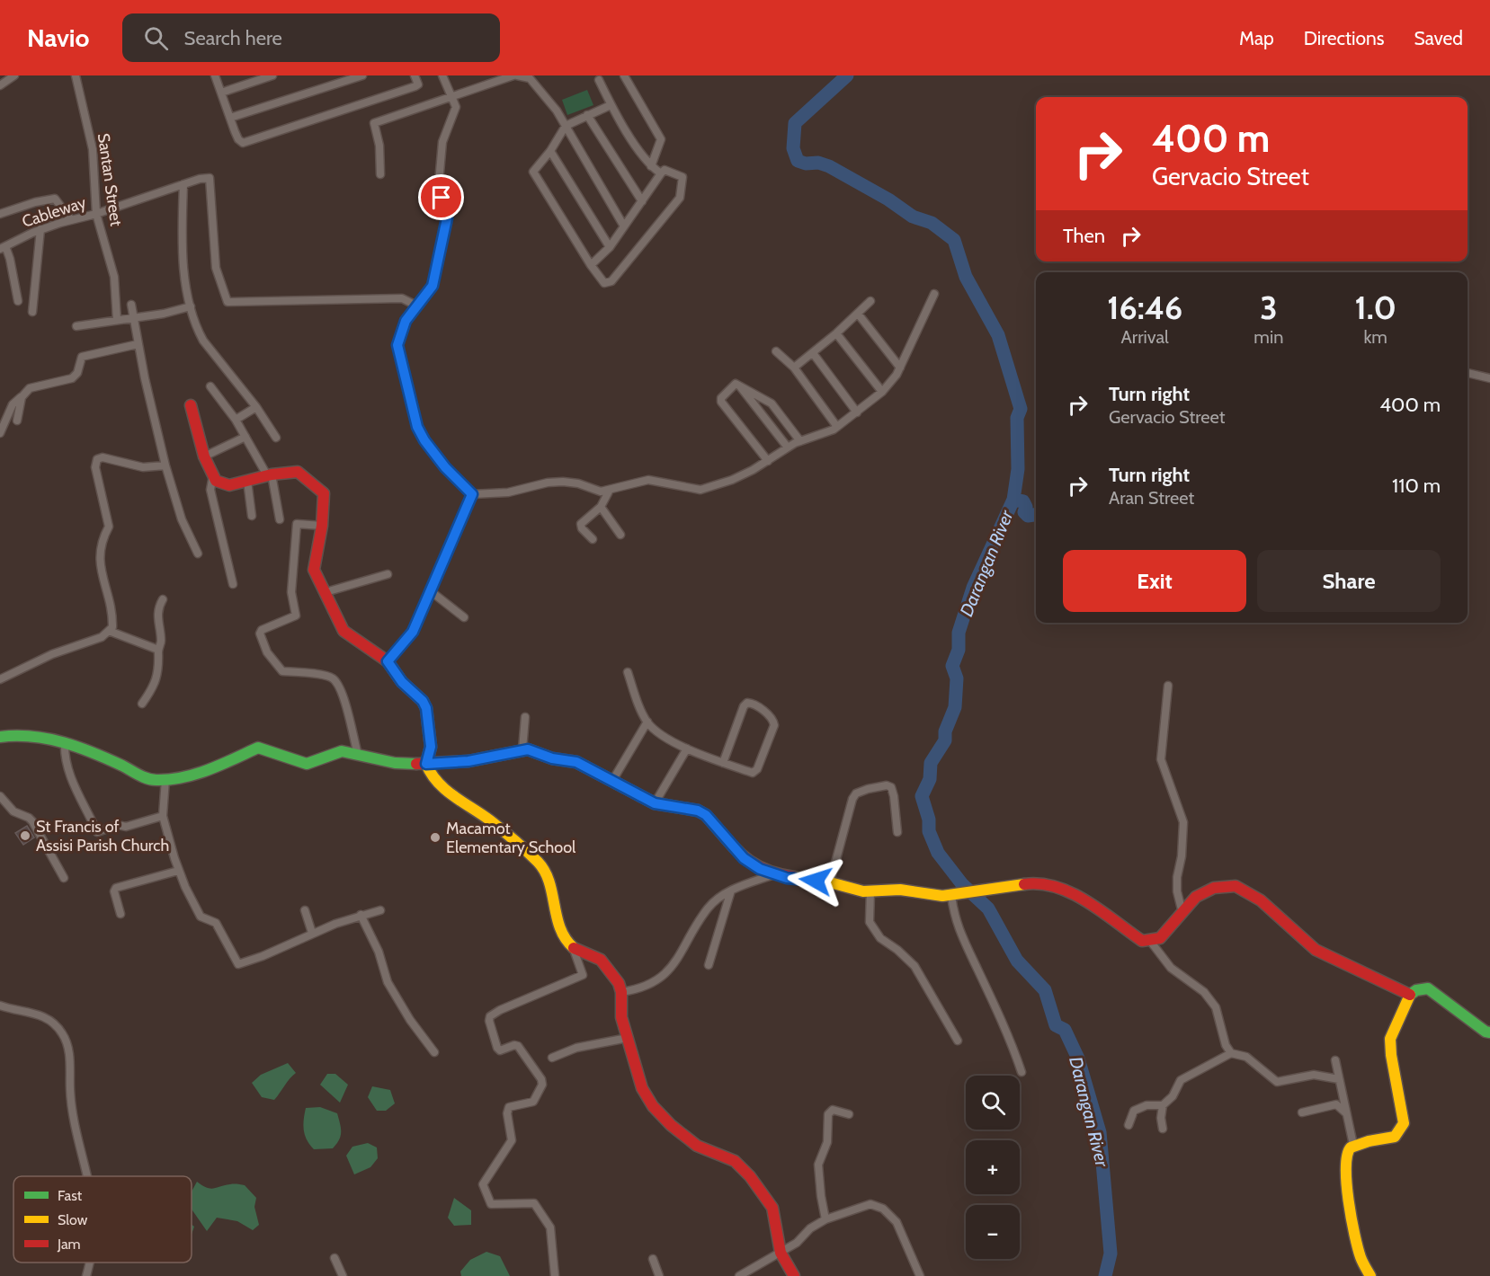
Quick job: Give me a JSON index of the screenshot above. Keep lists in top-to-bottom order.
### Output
{
  "streets": {
    "street": ["Santan Street", "Cableway"]
  },
  "crossings": [
    ["Santan Street", "Cableway"]
  ],
  "water": ["Darangan River"],
  "places": ["St Francis of Assisi Parish Church", "Macamot Elementary School"],
  "legend": ["Fast", "Slow", "Jam"],
  "page": {
    "header": "Navio",
    "search": "Search here",
    "nav": ["Map", "Directions", "Saved"],
    "turn": ["400 m", "Gervacio Street"],
    "then": "Then",
    "eta": [
      "16:46",
      "Arrival",
      "3",
      "min",
      "1.0",
      "km"
    ],
    "list": [
      {
        "name": "Turn right",
        "note": "Gervacio Street",
        "value": "400 m"
      },
      {
        "name": "Turn right",
        "note": "Aran Street",
        "value": "110 m"
      }
    ],
    "buttons": ["Exit", "Share"],
    "map_buttons": ["+", "−"]
  }
}
